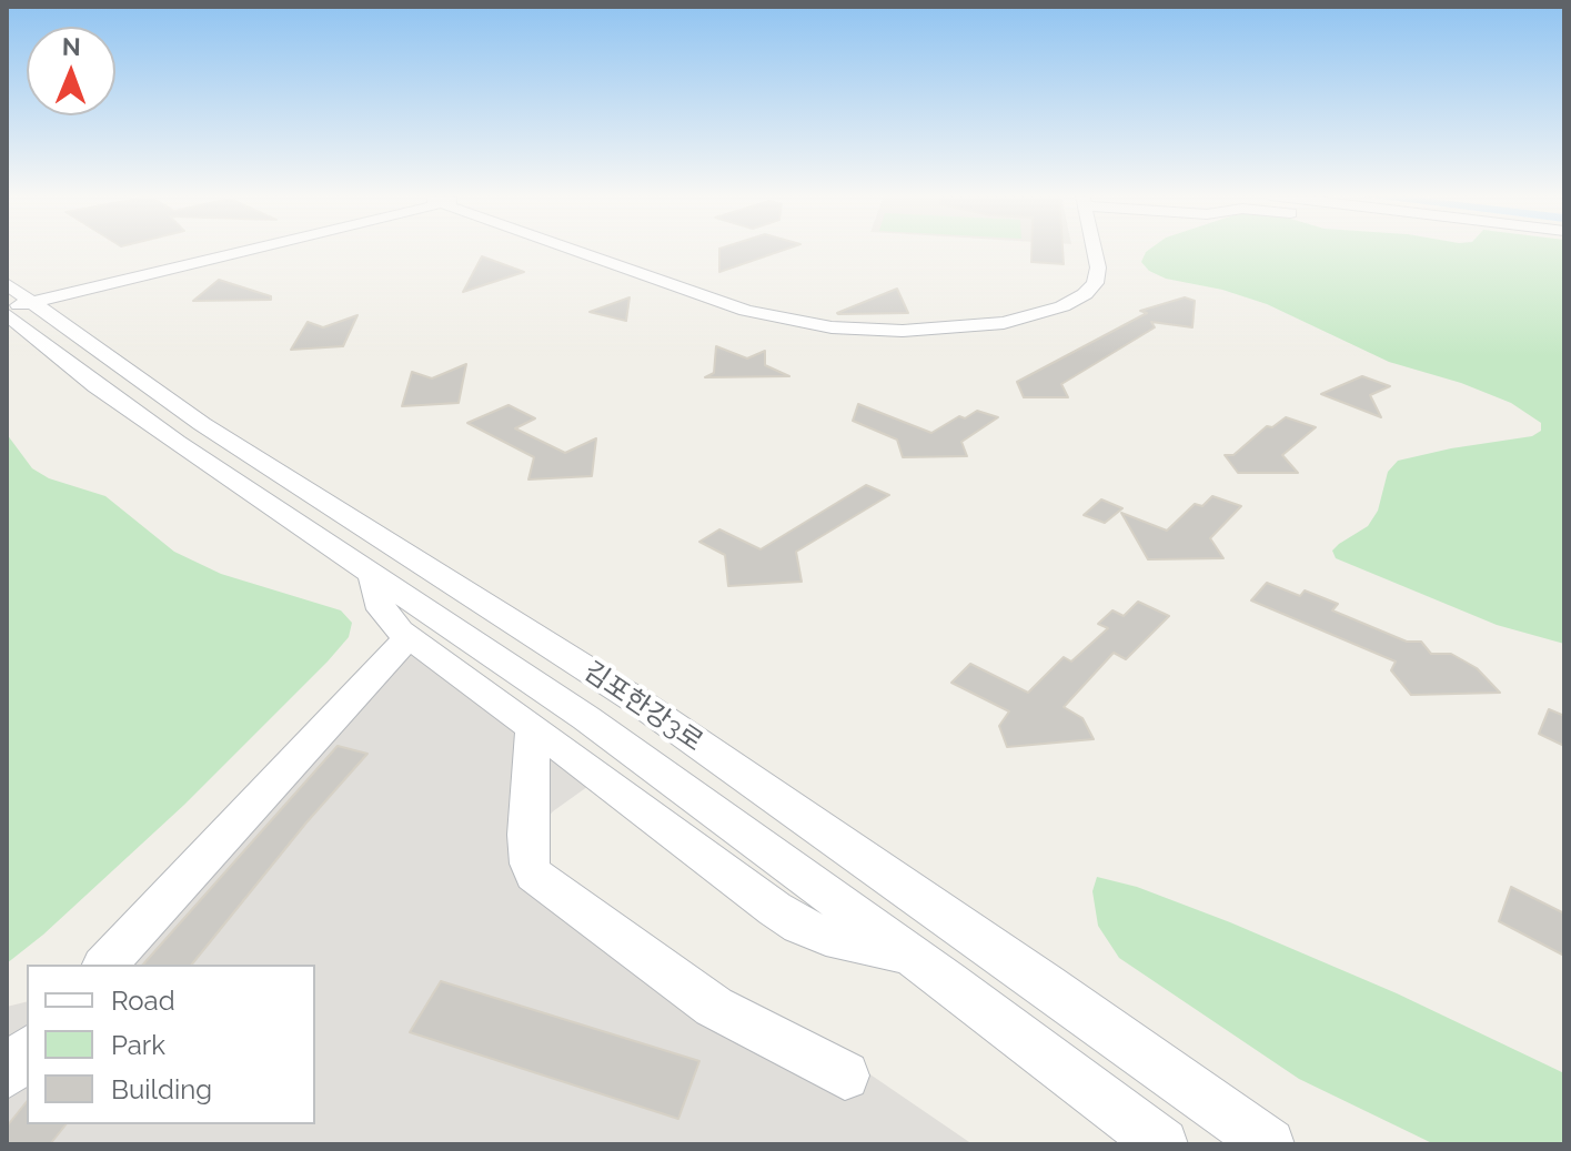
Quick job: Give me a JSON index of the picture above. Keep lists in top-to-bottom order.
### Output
{
  "streets": {
    "street": ["김포한강3로"]
  },
  "legend": ["Road", "Park", "Building"],
  "north": "top"
}
